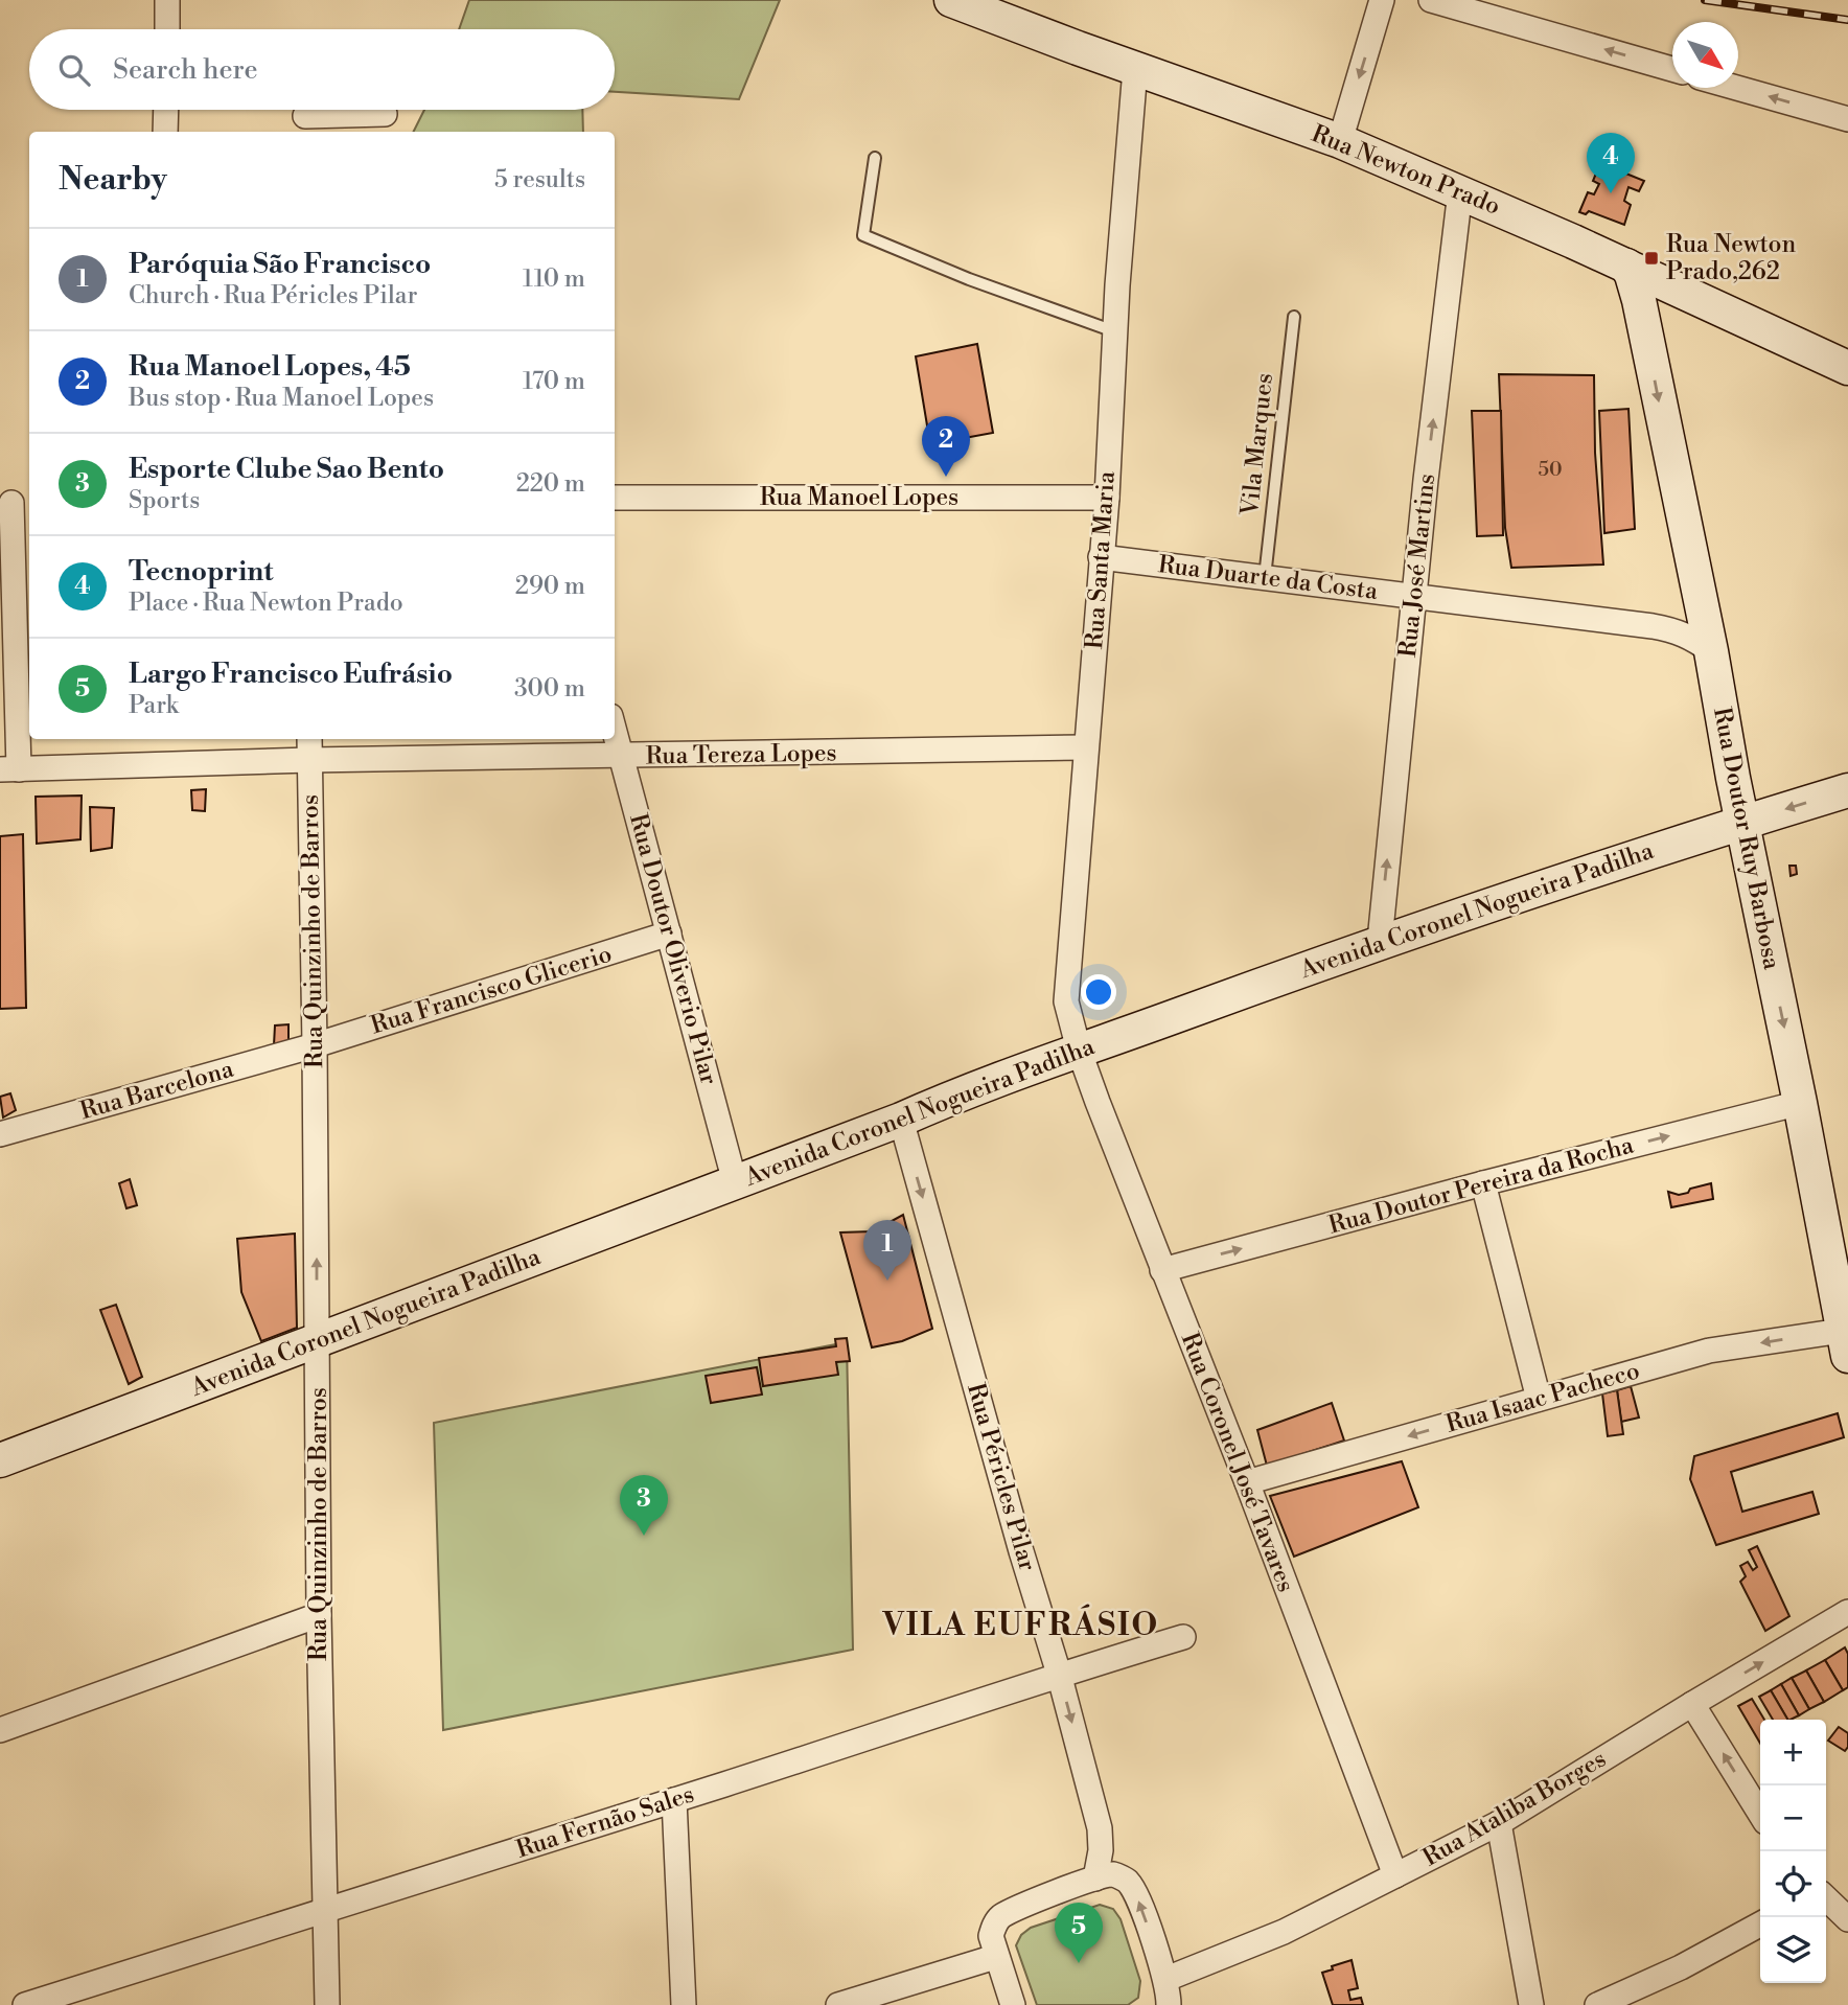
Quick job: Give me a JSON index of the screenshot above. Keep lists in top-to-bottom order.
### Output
{
  "streets": {
    "main road": ["Rua Newton Prado", "Rua Doutor Ruy Barbosa", "Avenida Coronel Nogueira Padilha"],
    "street": [
      "Rua Manoel Lopes",
      "Rua Santa Maria",
      "Rua José Martins",
      "Rua Duarte da Costa",
      "Rua Tereza Lopes",
      "Rua Quinzinho de Barros",
      "Rua Doutor Oliverio Pilar",
      "Rua Francisco Glicerio",
      "Rua Barcelona",
      "Rua Doutor Pereira da Rocha",
      "Rua Isaac Pacheco",
      "Rua Coronel José Tavares",
      "Rua Péricles Pilar",
      "Rua Ataliba Borges",
      "Rua Fernão Sales"
    ],
    "lane": ["Vila Marques"]
  },
  "crossings": [
    ["Rua Newton Prado", "Rua Santa Maria"],
    ["Rua Newton Prado", "Rua José Martins"],
    ["Rua Newton Prado", "Rua Doutor Ruy Barbosa"],
    ["Vila Marques", "Rua Duarte da Costa"],
    ["Rua Manoel Lopes", "Rua Santa Maria"],
    ["Rua Santa Maria", "Rua Duarte da Costa"],
    ["Rua Santa Maria", "Rua Tereza Lopes"],
    ["Rua Santa Maria", "Avenida Coronel Nogueira Padilha"],
    ["Rua Santa Maria", "Rua Coronel José Tavares"],
    ["Rua José Martins", "Rua Duarte da Costa"],
    ["Rua José Martins", "Avenida Coronel Nogueira Padilha"],
    ["Rua Duarte da Costa", "Rua Doutor Ruy Barbosa"],
    ["Rua Tereza Lopes", "Rua Quinzinho de Barros"],
    ["Rua Tereza Lopes", "Rua Doutor Oliverio Pilar"],
    ["Rua Doutor Ruy Barbosa", "Avenida Coronel Nogueira Padilha"],
    ["Rua Doutor Ruy Barbosa", "Rua Doutor Pereira da Rocha"],
    ["Rua Doutor Ruy Barbosa", "Rua Isaac Pacheco"],
    ["Avenida Coronel Nogueira Padilha", "Rua Quinzinho de Barros"],
    ["Avenida Coronel Nogueira Padilha", "Rua Doutor Oliverio Pilar"],
    ["Avenida Coronel Nogueira Padilha", "Rua Coronel José Tavares"],
    ["Avenida Coronel Nogueira Padilha", "Rua Péricles Pilar"],
    ["Rua Quinzinho de Barros", "Rua Francisco Glicerio"],
    ["Rua Quinzinho de Barros", "Rua Barcelona"],
    ["Rua Quinzinho de Barros", "Rua Fernão Sales"],
    ["Rua Doutor Oliverio Pilar", "Rua Francisco Glicerio"],
    ["Rua Francisco Glicerio", "Rua Barcelona"],
    ["Rua Doutor Pereira da Rocha", "Rua Coronel José Tavares"],
    ["Rua Isaac Pacheco", "Rua Coronel José Tavares"],
    ["Rua Coronel José Tavares", "Rua Ataliba Borges"],
    ["Rua Péricles Pilar", "Rua Fernão Sales"]
  ],
  "one_way": [
    "Rua José Martins",
    "Rua Doutor Ruy Barbosa",
    "Rua Doutor Pereira da Rocha",
    "Rua Isaac Pacheco",
    "Rua Péricles Pilar"
  ],
  "districts": ["VILA EUFRÁSIO"],
  "places": {
    "transit": ["Rua Newton Prado,262"]
  },
  "house_numbers": ["50"],
  "north": "bottom right",
  "page": {
    "search": "Search here",
    "heading": ["Nearby", "5 results"],
    "pins": [
      "4",
      "2",
      "1",
      "3",
      "5"
    ],
    "list": [
      {
        "mark": "1",
        "name": "Paróquia São Francisco",
        "note": "Church · Rua Péricles Pilar",
        "value": "110 m"
      },
      {
        "mark": "2",
        "name": "Rua Manoel Lopes, 45",
        "note": "Bus stop · Rua Manoel Lopes",
        "value": "170 m"
      },
      {
        "mark": "3",
        "name": "Esporte Clube Sao Bento",
        "note": "Sports",
        "value": "220 m"
      },
      {
        "mark": "4",
        "name": "Tecnoprint",
        "note": "Place · Rua Newton Prado",
        "value": "290 m"
      },
      {
        "mark": "5",
        "name": "Largo Francisco Eufrásio",
        "note": "Park",
        "value": "300 m"
      }
    ],
    "map_buttons": ["+", "−"]
  }
}
